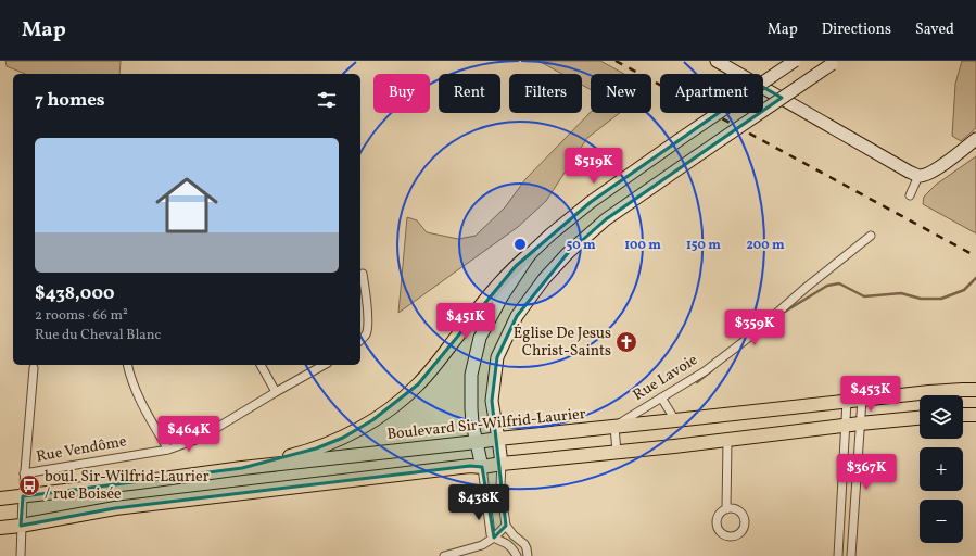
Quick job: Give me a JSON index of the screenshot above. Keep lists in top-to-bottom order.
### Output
{
  "streets": {
    "main road": ["Boulevard Sir-Wilfrid-Laurier"],
    "street": ["Rue Lavoie", "Rue Vendôme"]
  },
  "crossings": [
    ["Rue Lavoie", "Boulevard Sir-Wilfrid-Laurier"]
  ],
  "places": {
    "church": ["Église De Jesus Christ-Saints"],
    "bus stop": ["boul. Sir-Wilfrid-Laurier / rue Boisée"]
  },
  "page": {
    "header": "Map",
    "nav": ["Map", "Directions", "Saved"],
    "chip": [
      "Buy",
      "Rent",
      "Filters",
      "New",
      "Apartment"
    ],
    "heading": "7 homes",
    "list": [
      {
        "name": "$438,000",
        "note": "2 rooms · 66 m² · Rue du Cheval Blanc"
      }
    ],
    "price": [
      "$519K",
      "$451K",
      "$359K",
      "$453K",
      "$464K",
      "$367K",
      "$438K"
    ],
    "map_buttons": ["+", "−"]
  },
  "rings": [
    "50 m",
    "100 m",
    "150 m",
    "200 m"
  ]
}
